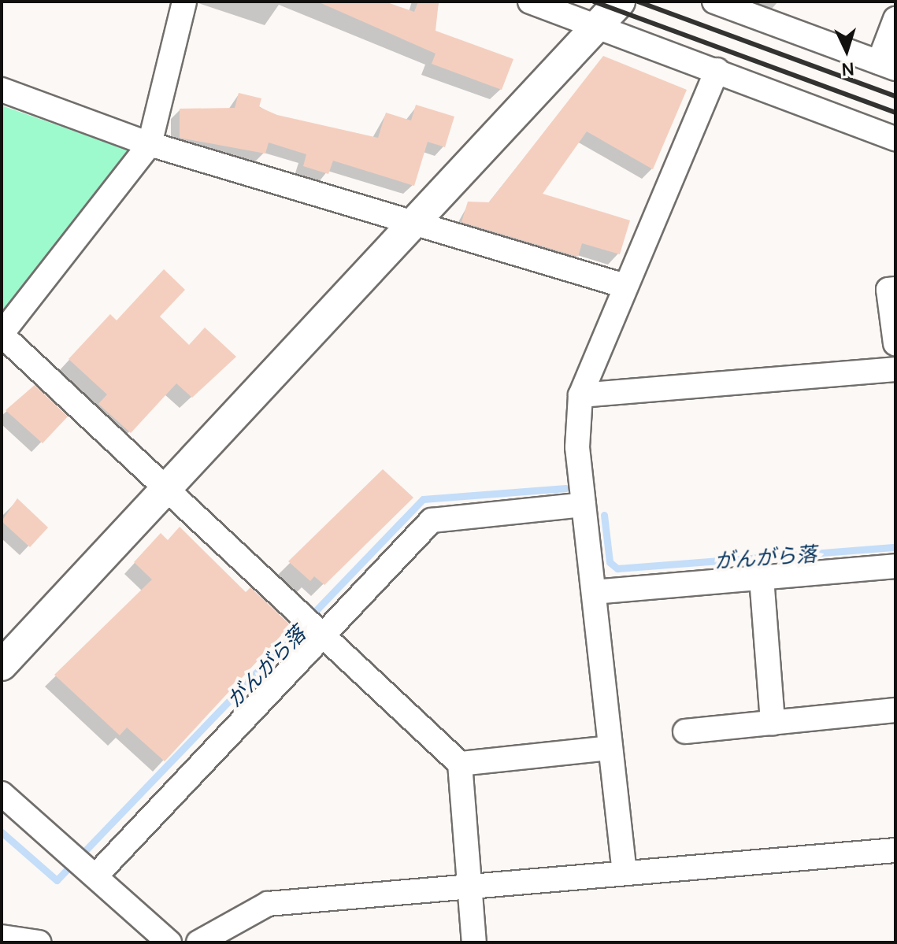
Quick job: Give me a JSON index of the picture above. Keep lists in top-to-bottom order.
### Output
{
  "water": ["がんがら落"],
  "north": "bottom"
}
